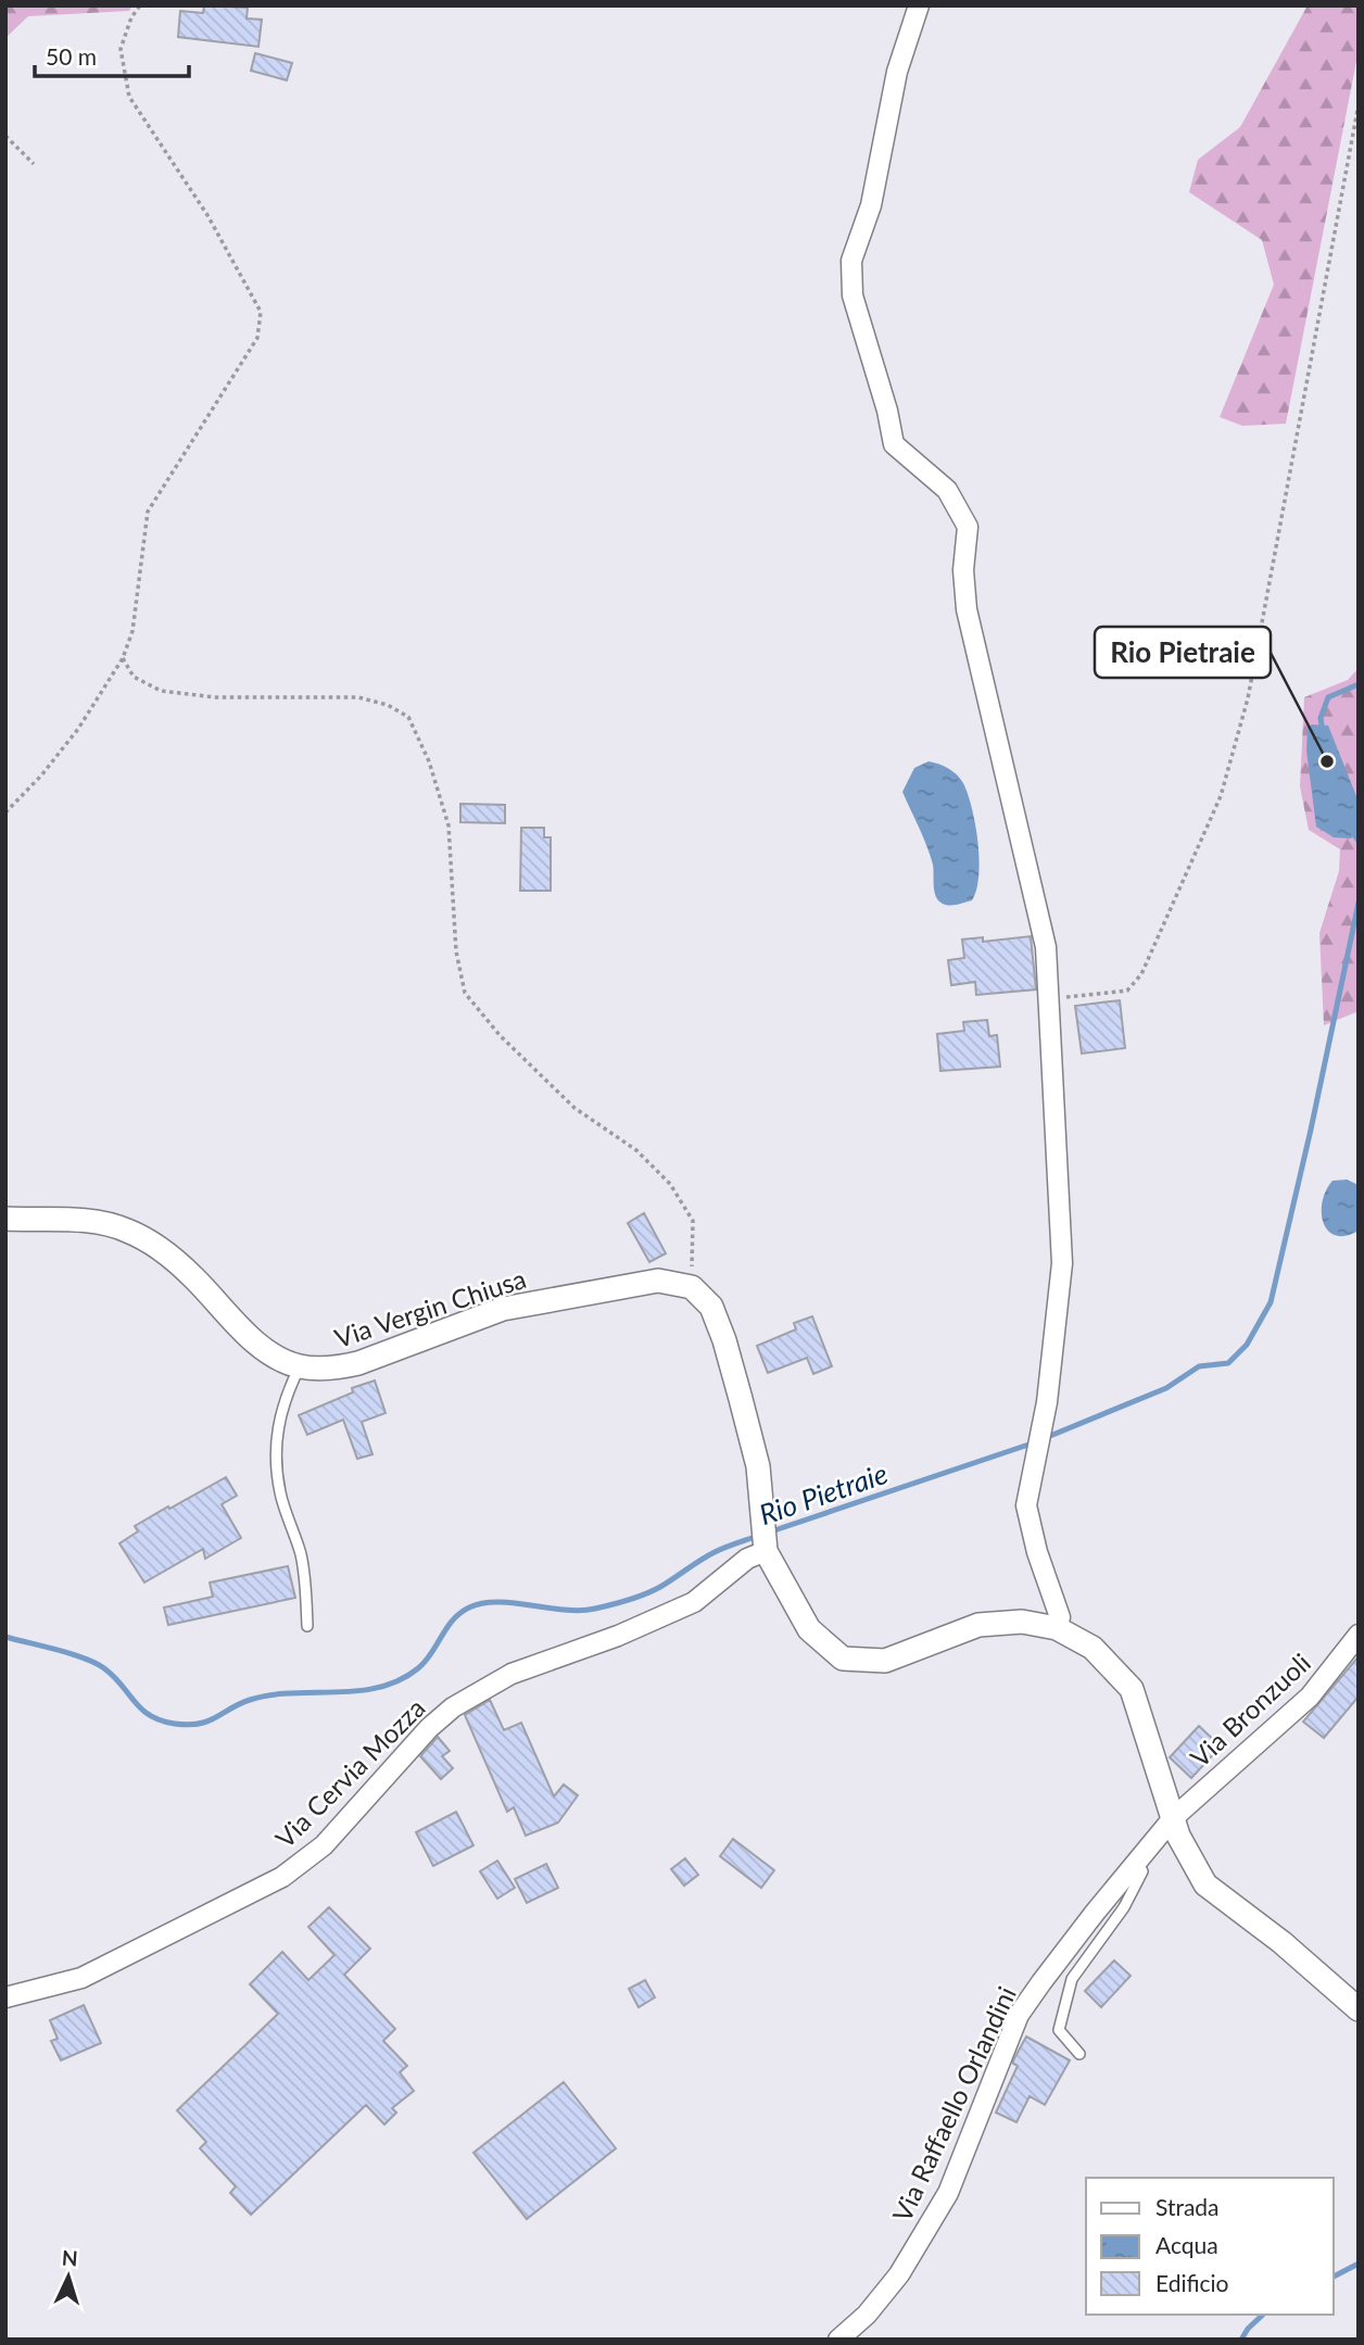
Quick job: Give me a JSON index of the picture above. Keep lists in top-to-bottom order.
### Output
{
  "streets": {
    "street": [
      "Via Vergin Chiusa",
      "Via Bronzuoli",
      "Via Cervia Mozza",
      "Via Raffaello Orlandini"
    ]
  },
  "crossings": [
    ["Via Bronzuoli", "Via Raffaello Orlandini"]
  ],
  "water": ["Rio Pietraie"],
  "places": ["Rio Pietraie"],
  "legend": ["Strada", "Acqua", "Edificio"],
  "scale_bar": "50 m",
  "north": "top"
}
